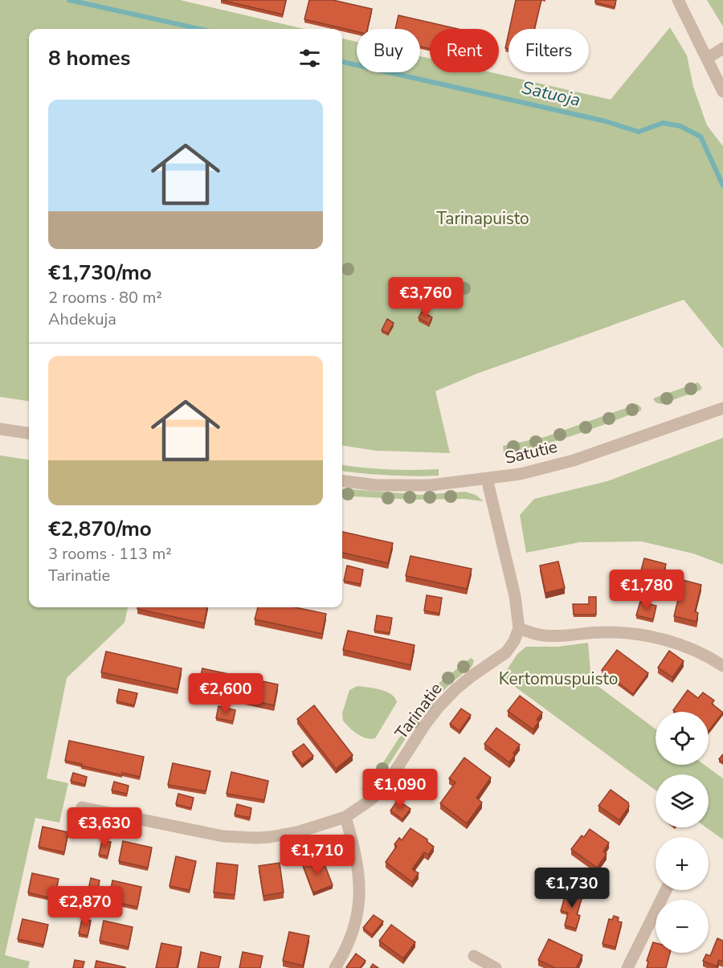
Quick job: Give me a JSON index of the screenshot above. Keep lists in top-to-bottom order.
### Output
{
  "streets": {
    "street": ["Satutie", "Tarinatie"]
  },
  "water": ["Satuoja"],
  "parks": ["Tarinapuisto", "Kertomuspuisto"],
  "page": {
    "chip": ["Buy", "Rent", "Filters"],
    "heading": "8 homes",
    "list": [
      {
        "name": "€1,730/mo",
        "note": "2 rooms · 80 m² · Ahdekuja"
      },
      {
        "name": "€2,870/mo",
        "note": "3 rooms · 113 m² · Tarinatie"
      }
    ],
    "price": [
      "€3,760",
      "€1,780",
      "€2,600",
      "€1,090",
      "€3,630",
      "€1,710",
      "€1,730",
      "€2,870"
    ],
    "map_buttons": ["+", "−"]
  }
}
